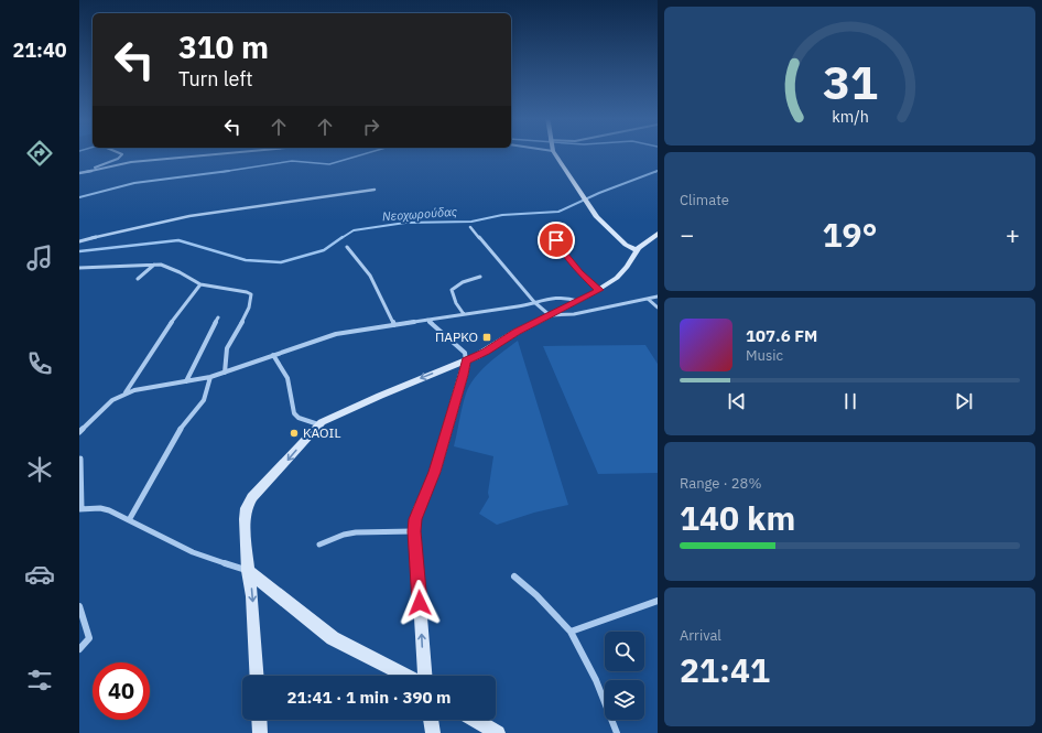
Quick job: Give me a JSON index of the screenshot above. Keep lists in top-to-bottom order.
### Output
{
  "water": ["Νεοχωρούδας"],
  "places": {
    "transit": ["ΠΑΡΚΟ"],
    "other": ["KAOIL"]
  },
  "page": {
    "tabs": "21:40",
    "turn": ["310 m", "Turn left"],
    "tile": [
      "Climate",
      ["Range · 28%", "140 km"],
      ["Arrival", "21:41"]
    ],
    "heat": ["−", "19°", "+"],
    "song": ["107.6 FM", "Music"],
    "limit": "40",
    "trip": "21:41 · 1 min · 390 m",
    "gauge": ["31", "km/h"]
  }
}
